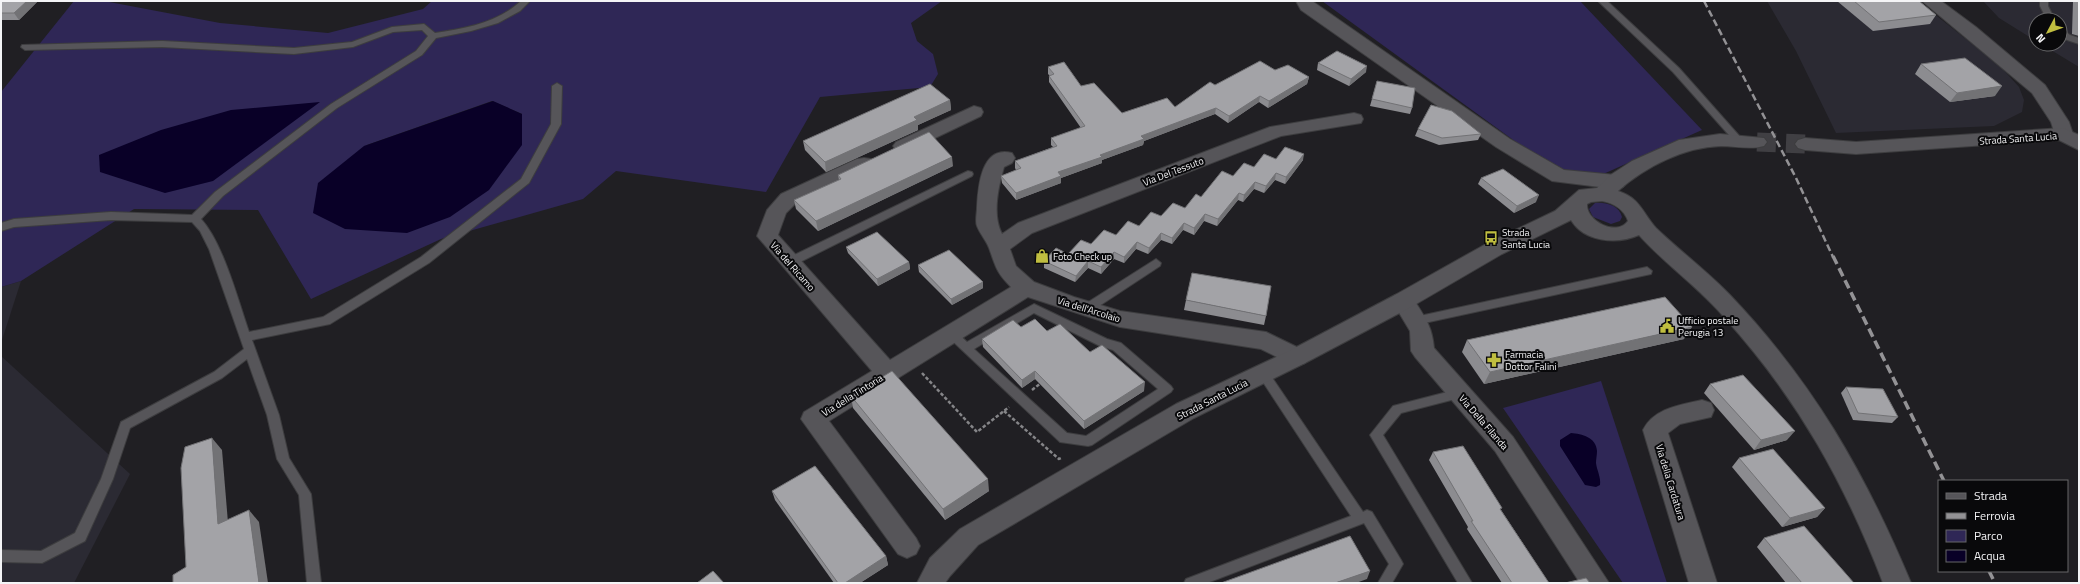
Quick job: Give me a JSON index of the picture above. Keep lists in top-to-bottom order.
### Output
{
  "streets": {
    "street": [
      "Strada Santa Lucia",
      "Via Del Tessuto",
      "Via del Ricamo",
      "Via dell'Arcolaio",
      "Via della Tintoria",
      "Via Della Filanda",
      "Via della Cardatura"
    ]
  },
  "crossings": [
    ["Strada Santa Lucia", "Via dell'Arcolaio"],
    ["Strada Santa Lucia", "Via Della Filanda"],
    ["Via Del Tessuto", "Via dell'Arcolaio"],
    ["Via del Ricamo", "Via della Tintoria"],
    ["Via dell'Arcolaio", "Via della Tintoria"]
  ],
  "places": {
    "bus stop": ["Strada Santa Lucia"],
    "shop": ["Foto Check up"],
    "public building": ["Ufficio postale Perugia 13"],
    "pharmacy": ["Farmacia Dottor Falini"]
  },
  "legend": [
    "Strada",
    "Ferrovia",
    "Parco",
    "Acqua"
  ],
  "north": "bottom left"
}
